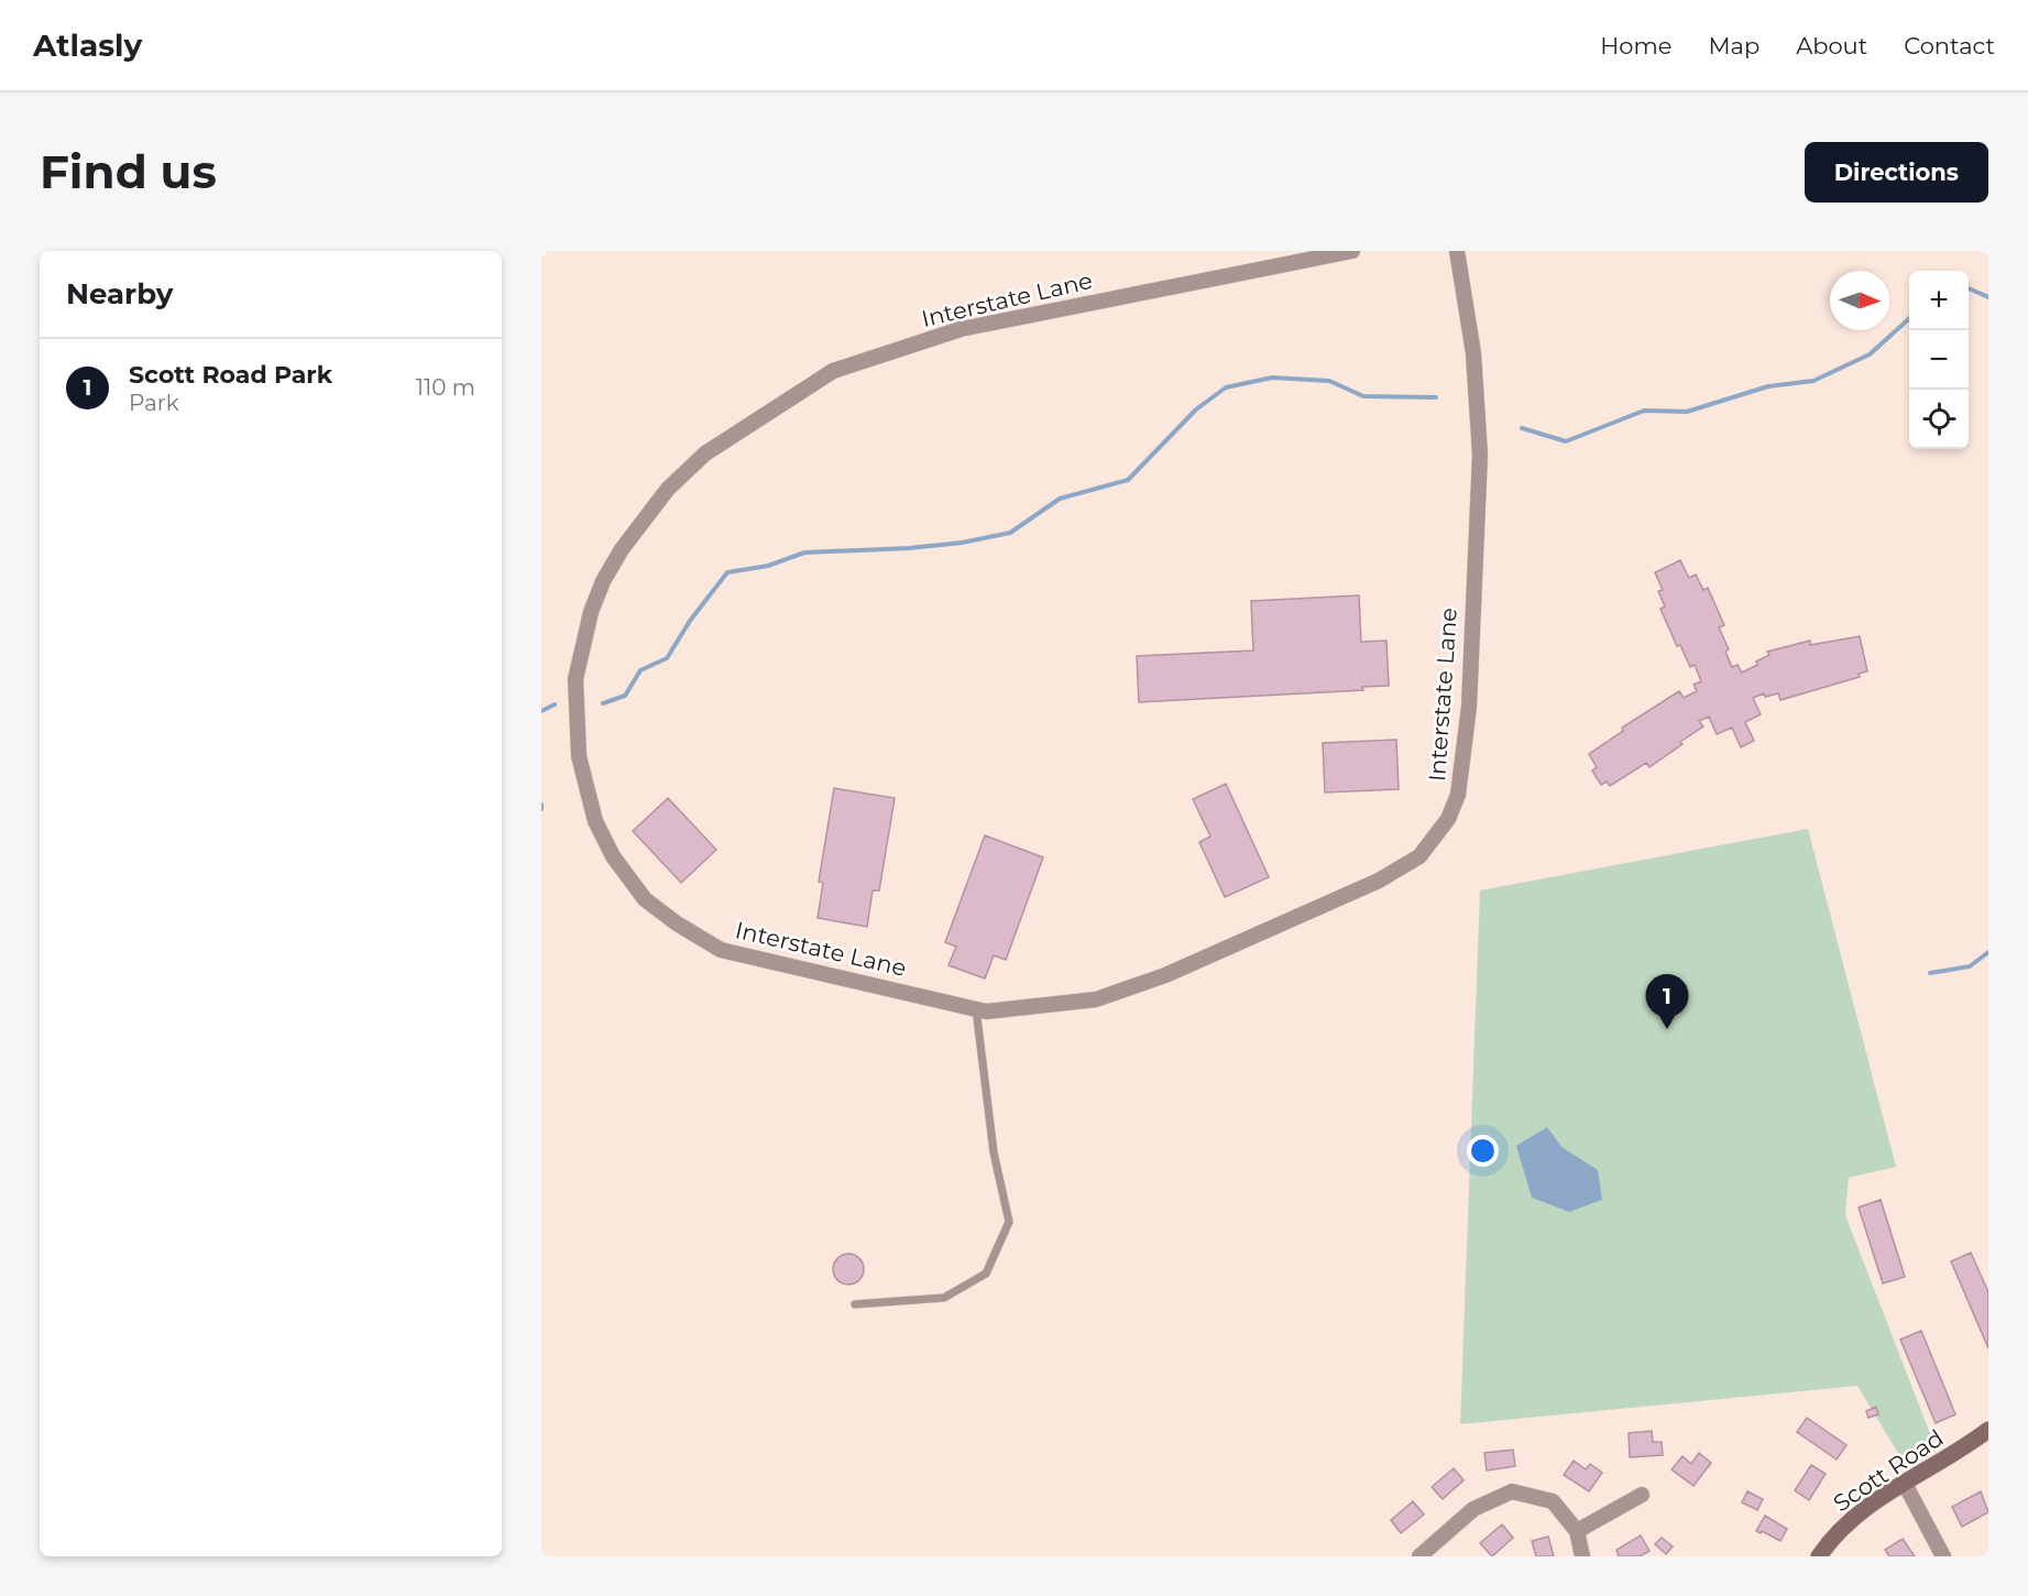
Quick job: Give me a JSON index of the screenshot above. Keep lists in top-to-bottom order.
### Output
{
  "streets": {
    "main road": ["Scott Road"],
    "street": ["Interstate Lane"]
  },
  "north": "right",
  "page": {
    "header": "Atlasly",
    "nav": [
      "Home",
      "Map",
      "About",
      "Contact"
    ],
    "buttons": "Directions",
    "title": "Find us",
    "heading": "Nearby",
    "map_buttons": ["+", "−"],
    "list": [
      {
        "mark": "1",
        "name": "Scott Road Park",
        "note": "Park",
        "value": "110 m"
      }
    ],
    "pins": "1"
  }
}
